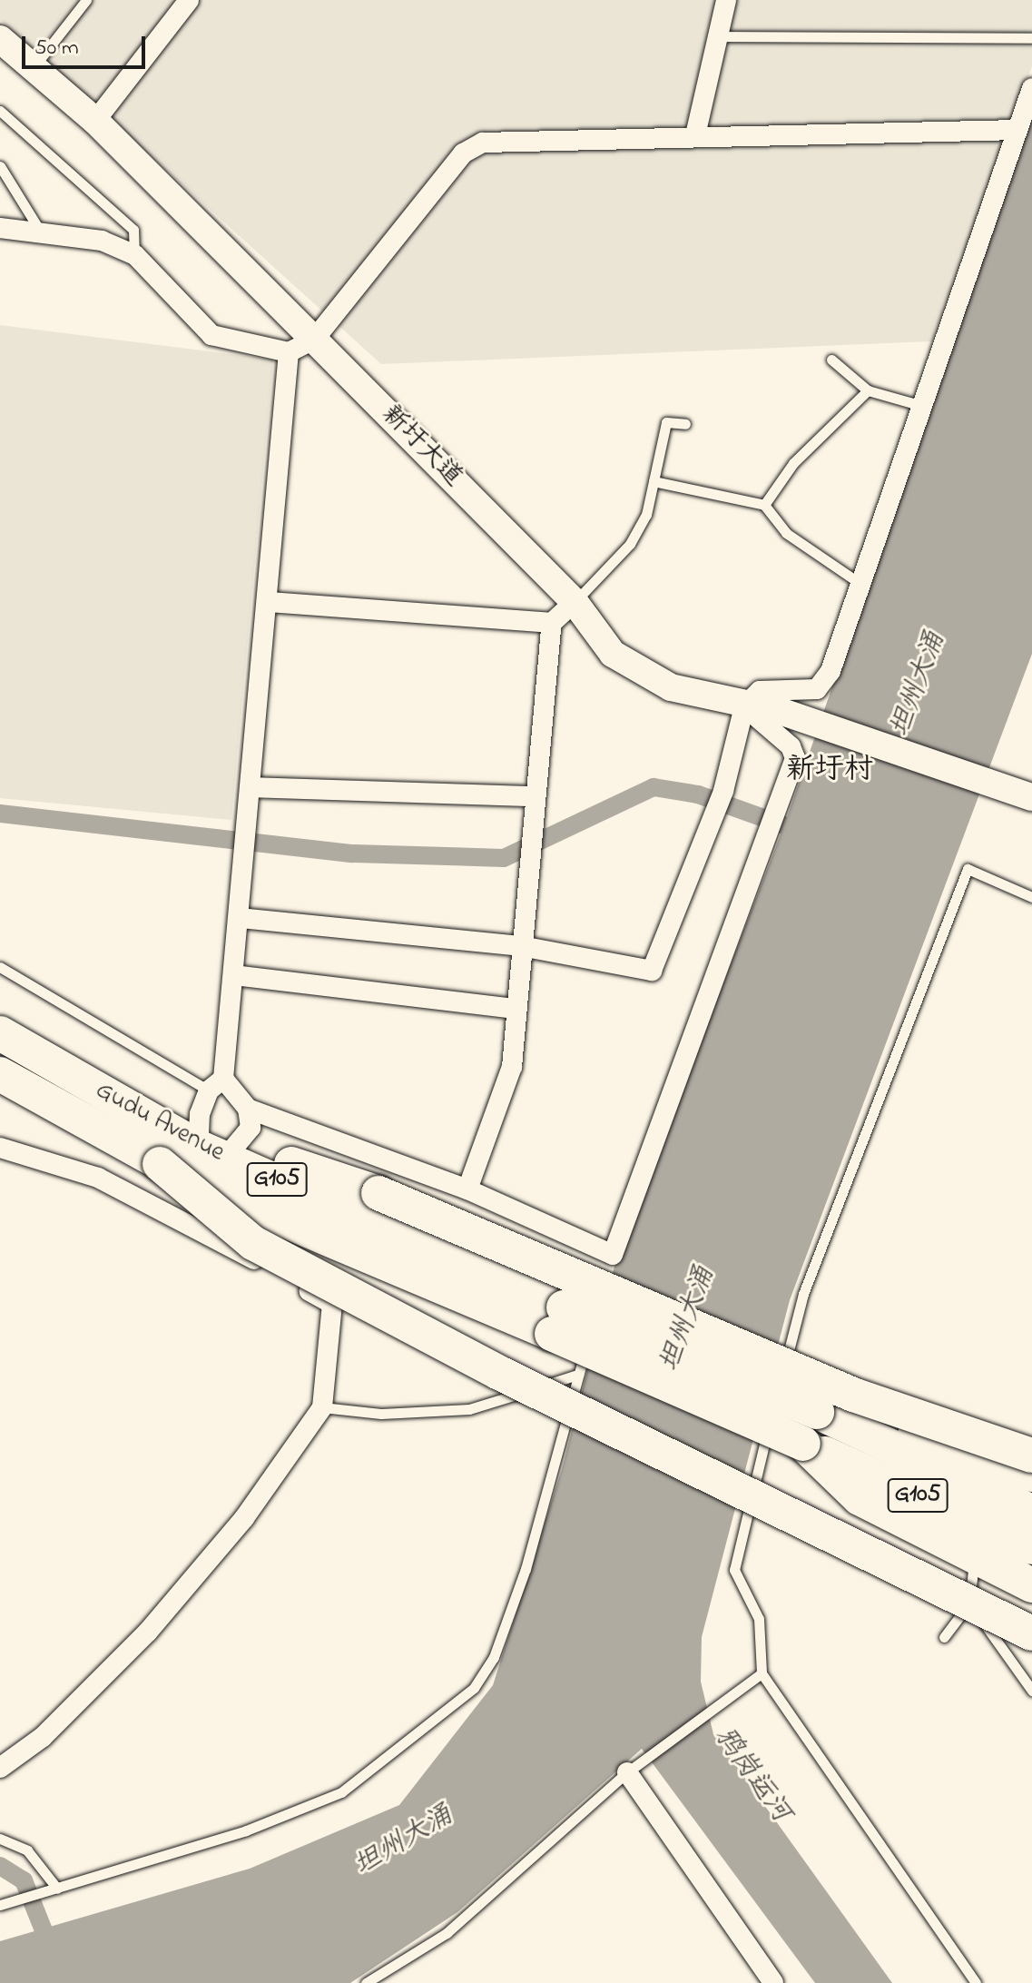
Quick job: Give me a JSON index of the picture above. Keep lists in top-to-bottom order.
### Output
{
  "streets": {
    "highway": ["Gudu Avenue", "G105"],
    "street": ["新圩大道"]
  },
  "crossings": [
    ["Gudu Avenue", "G105"]
  ],
  "districts": ["新圩村"],
  "water": ["坦州大涌", "鸦岗运河"],
  "scale_bar": "50 m"
}
